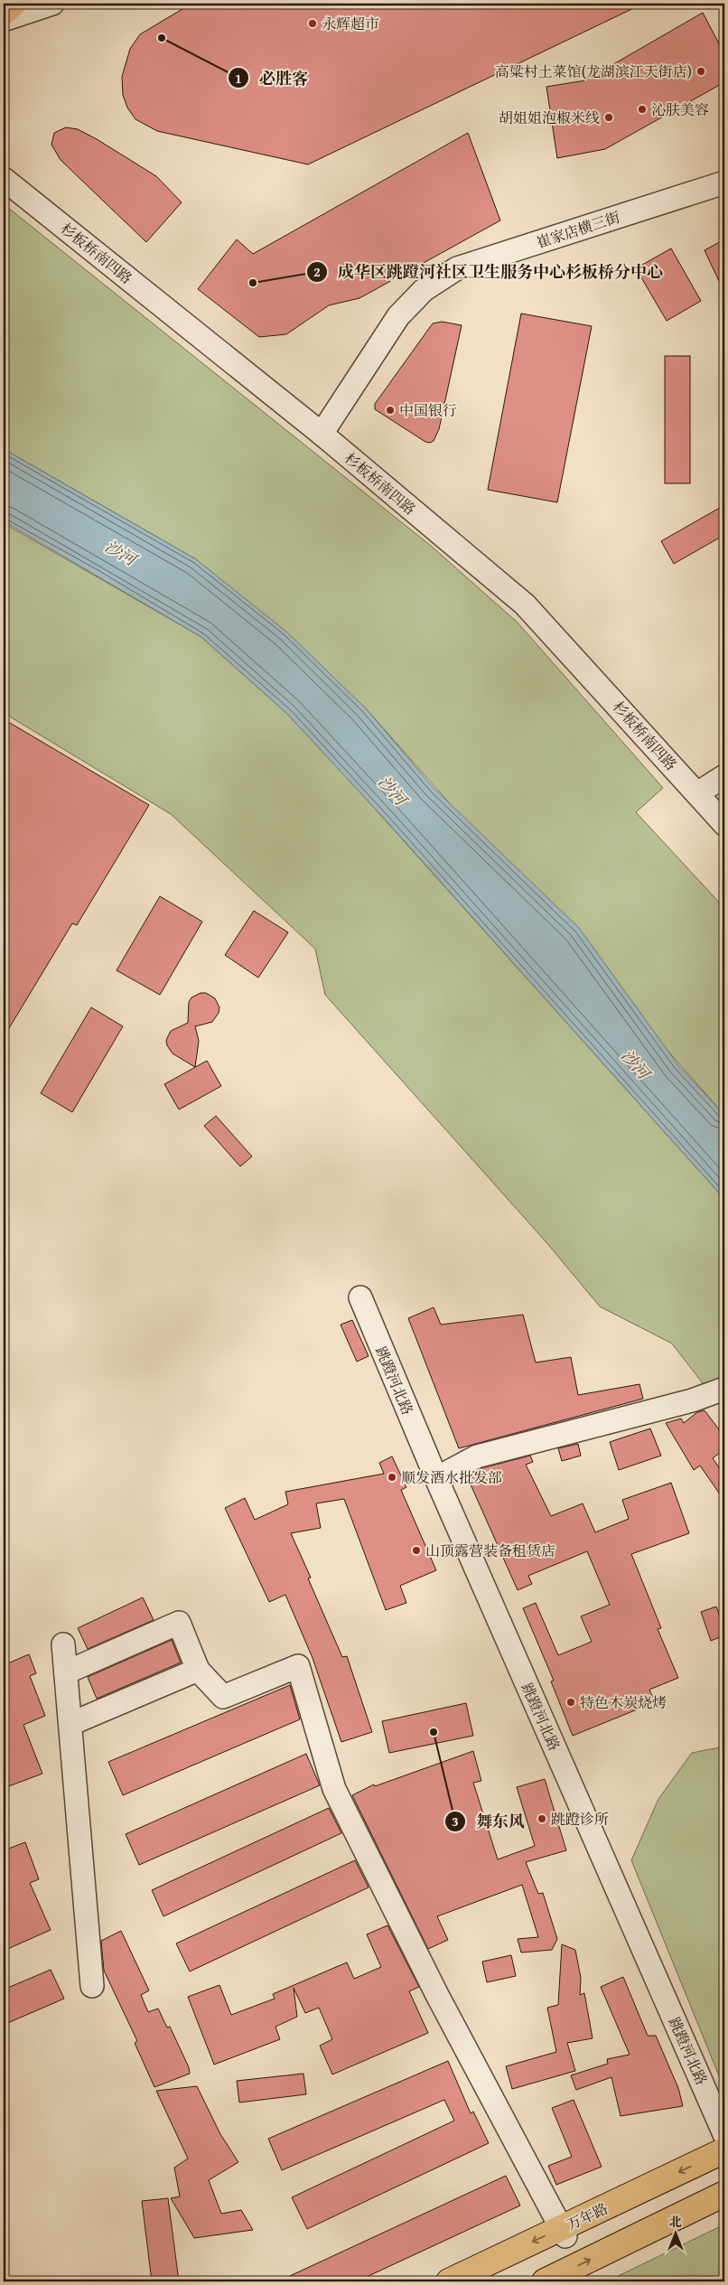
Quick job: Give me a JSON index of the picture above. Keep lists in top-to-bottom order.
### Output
{
  "streets": {
    "main road": ["万年路"],
    "street": ["崔家店横三街", "杉板桥南四路", "跳蹬河北路"]
  },
  "crossings": [
    ["崔家店横三街", "杉板桥南四路"]
  ],
  "water": ["沙河"],
  "places": [
    "永辉超市",
    "必胜客",
    "高粱村土菜馆(龙湖滨江天街店)",
    "沁肤美容",
    "胡姐姐泡椒米线",
    "成华区跳蹬河社区卫生服务中心杉板桥分中心",
    "中国银行",
    "顺发酒水批发部",
    "山顶露营装备租赁店",
    "特色木炭烧烤",
    "舞东风",
    "跳蹬诊所"
  ],
  "north": "top"
}
